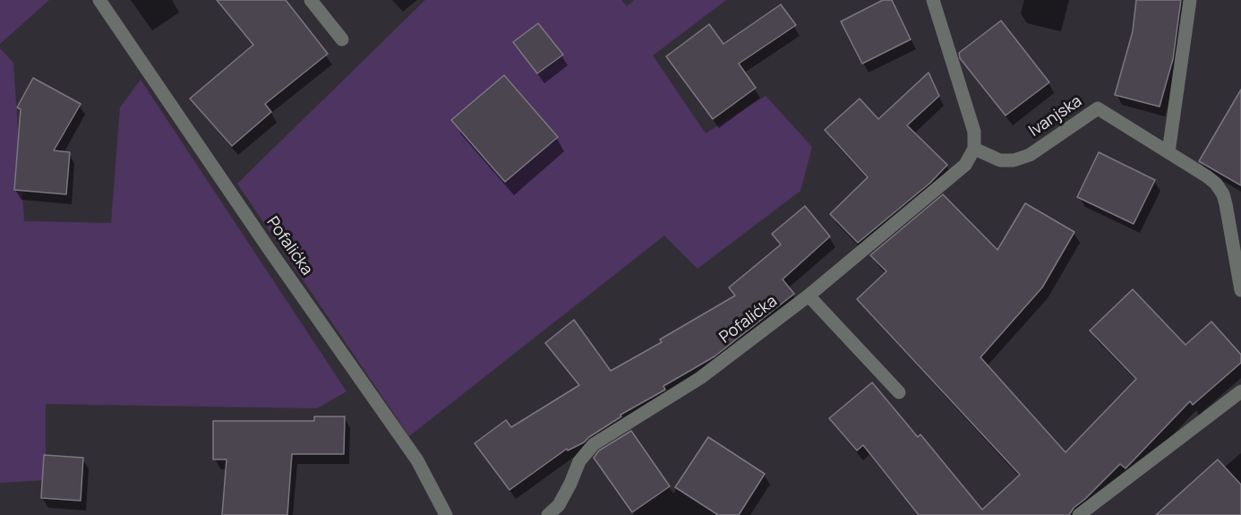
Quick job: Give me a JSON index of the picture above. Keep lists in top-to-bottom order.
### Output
{
  "streets": {
    "street": ["Ivanjska", "Pofalićka"]
  },
  "crossings": [
    ["Ivanjska", "Pofalićka"]
  ]
}
